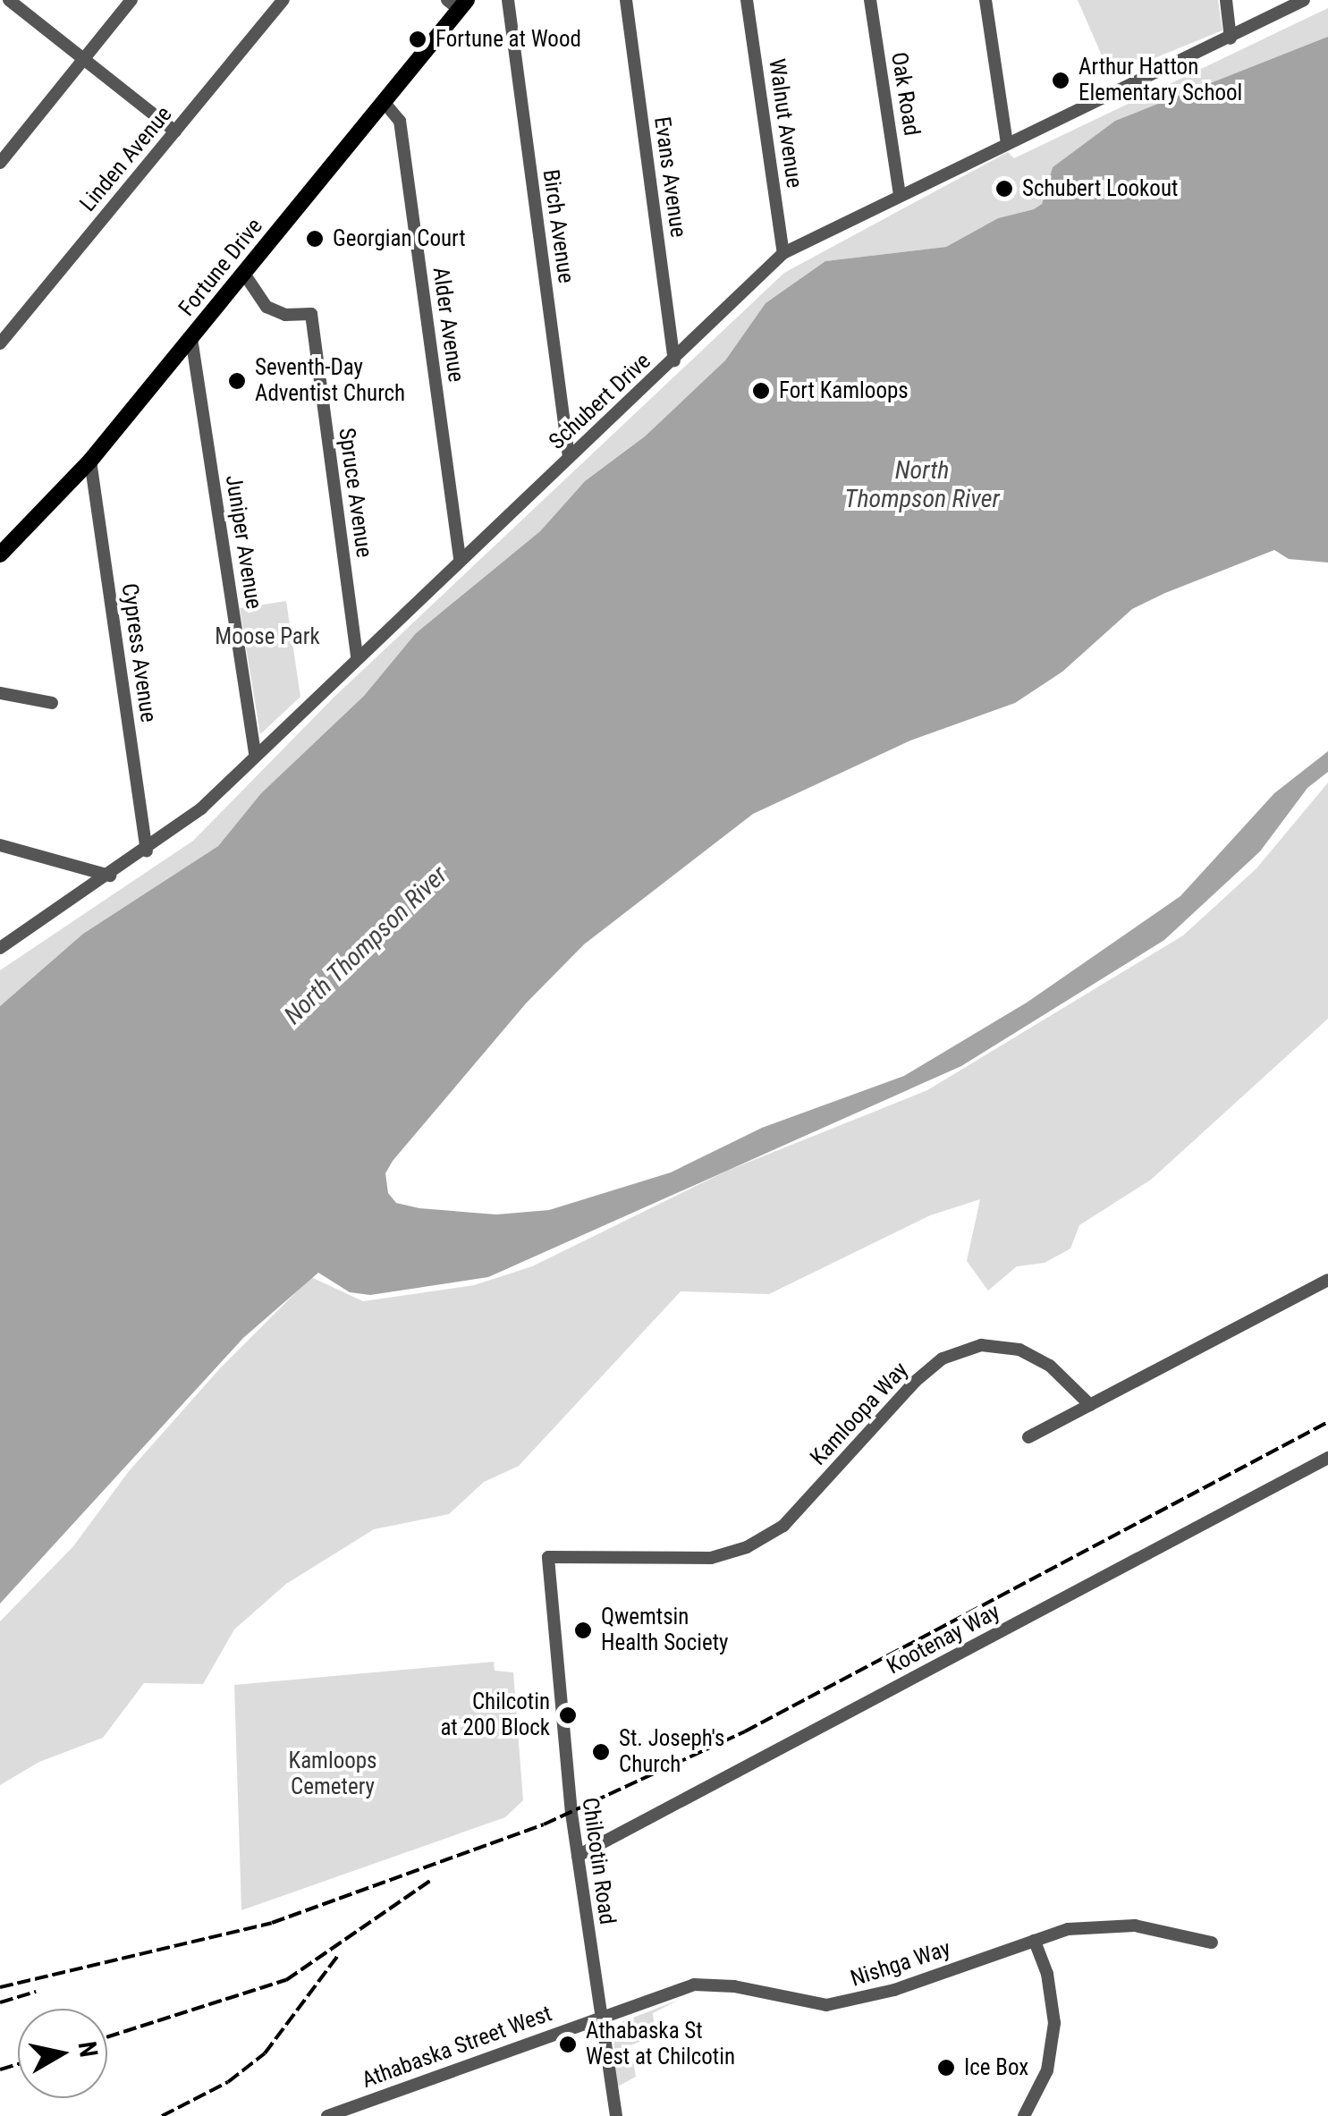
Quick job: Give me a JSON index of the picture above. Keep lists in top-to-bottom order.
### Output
{
  "streets": {
    "main road": ["Fortune Drive"],
    "street": [
      "Oak Road",
      "Walnut Avenue",
      "Linden Avenue",
      "Evans Avenue",
      "Birch Avenue",
      "Alder Avenue",
      "Schubert Drive",
      "Spruce Avenue",
      "Juniper Avenue",
      "Cypress Avenue",
      "Kamloopa Way",
      "Kootenay Way",
      "Chilcotin Road",
      "Nishga Way",
      "Athabaska Street West"
    ]
  },
  "crossings": [
    ["Oak Road", "Schubert Drive"],
    ["Walnut Avenue", "Schubert Drive"],
    ["Evans Avenue", "Schubert Drive"],
    ["Birch Avenue", "Schubert Drive"],
    ["Fortune Drive", "Alder Avenue"],
    ["Fortune Drive", "Spruce Avenue"],
    ["Fortune Drive", "Juniper Avenue"],
    ["Fortune Drive", "Cypress Avenue"],
    ["Alder Avenue", "Schubert Drive"],
    ["Schubert Drive", "Spruce Avenue"],
    ["Schubert Drive", "Juniper Avenue"],
    ["Schubert Drive", "Cypress Avenue"],
    ["Kamloopa Way", "Chilcotin Road"],
    ["Kootenay Way", "Chilcotin Road"],
    ["Chilcotin Road", "Nishga Way"],
    ["Chilcotin Road", "Athabaska Street West"],
    ["Nishga Way", "Athabaska Street West"]
  ],
  "water": ["North Thompson River"],
  "parks": ["Moose Park", "Kamloops Cemetery"],
  "places": [
    "Fortune at Wood",
    "Arthur Hatton Elementary School",
    "Schubert Lookout",
    "Georgian Court",
    "Seventh-Day Adventist Church",
    "Fort Kamloops",
    "Qwemtsin Health Society",
    "Chilcotin at 200 Block",
    "St. Joseph's Church",
    "Athabaska St West at Chilcotin",
    "Ice Box"
  ],
  "north": "right"
}
